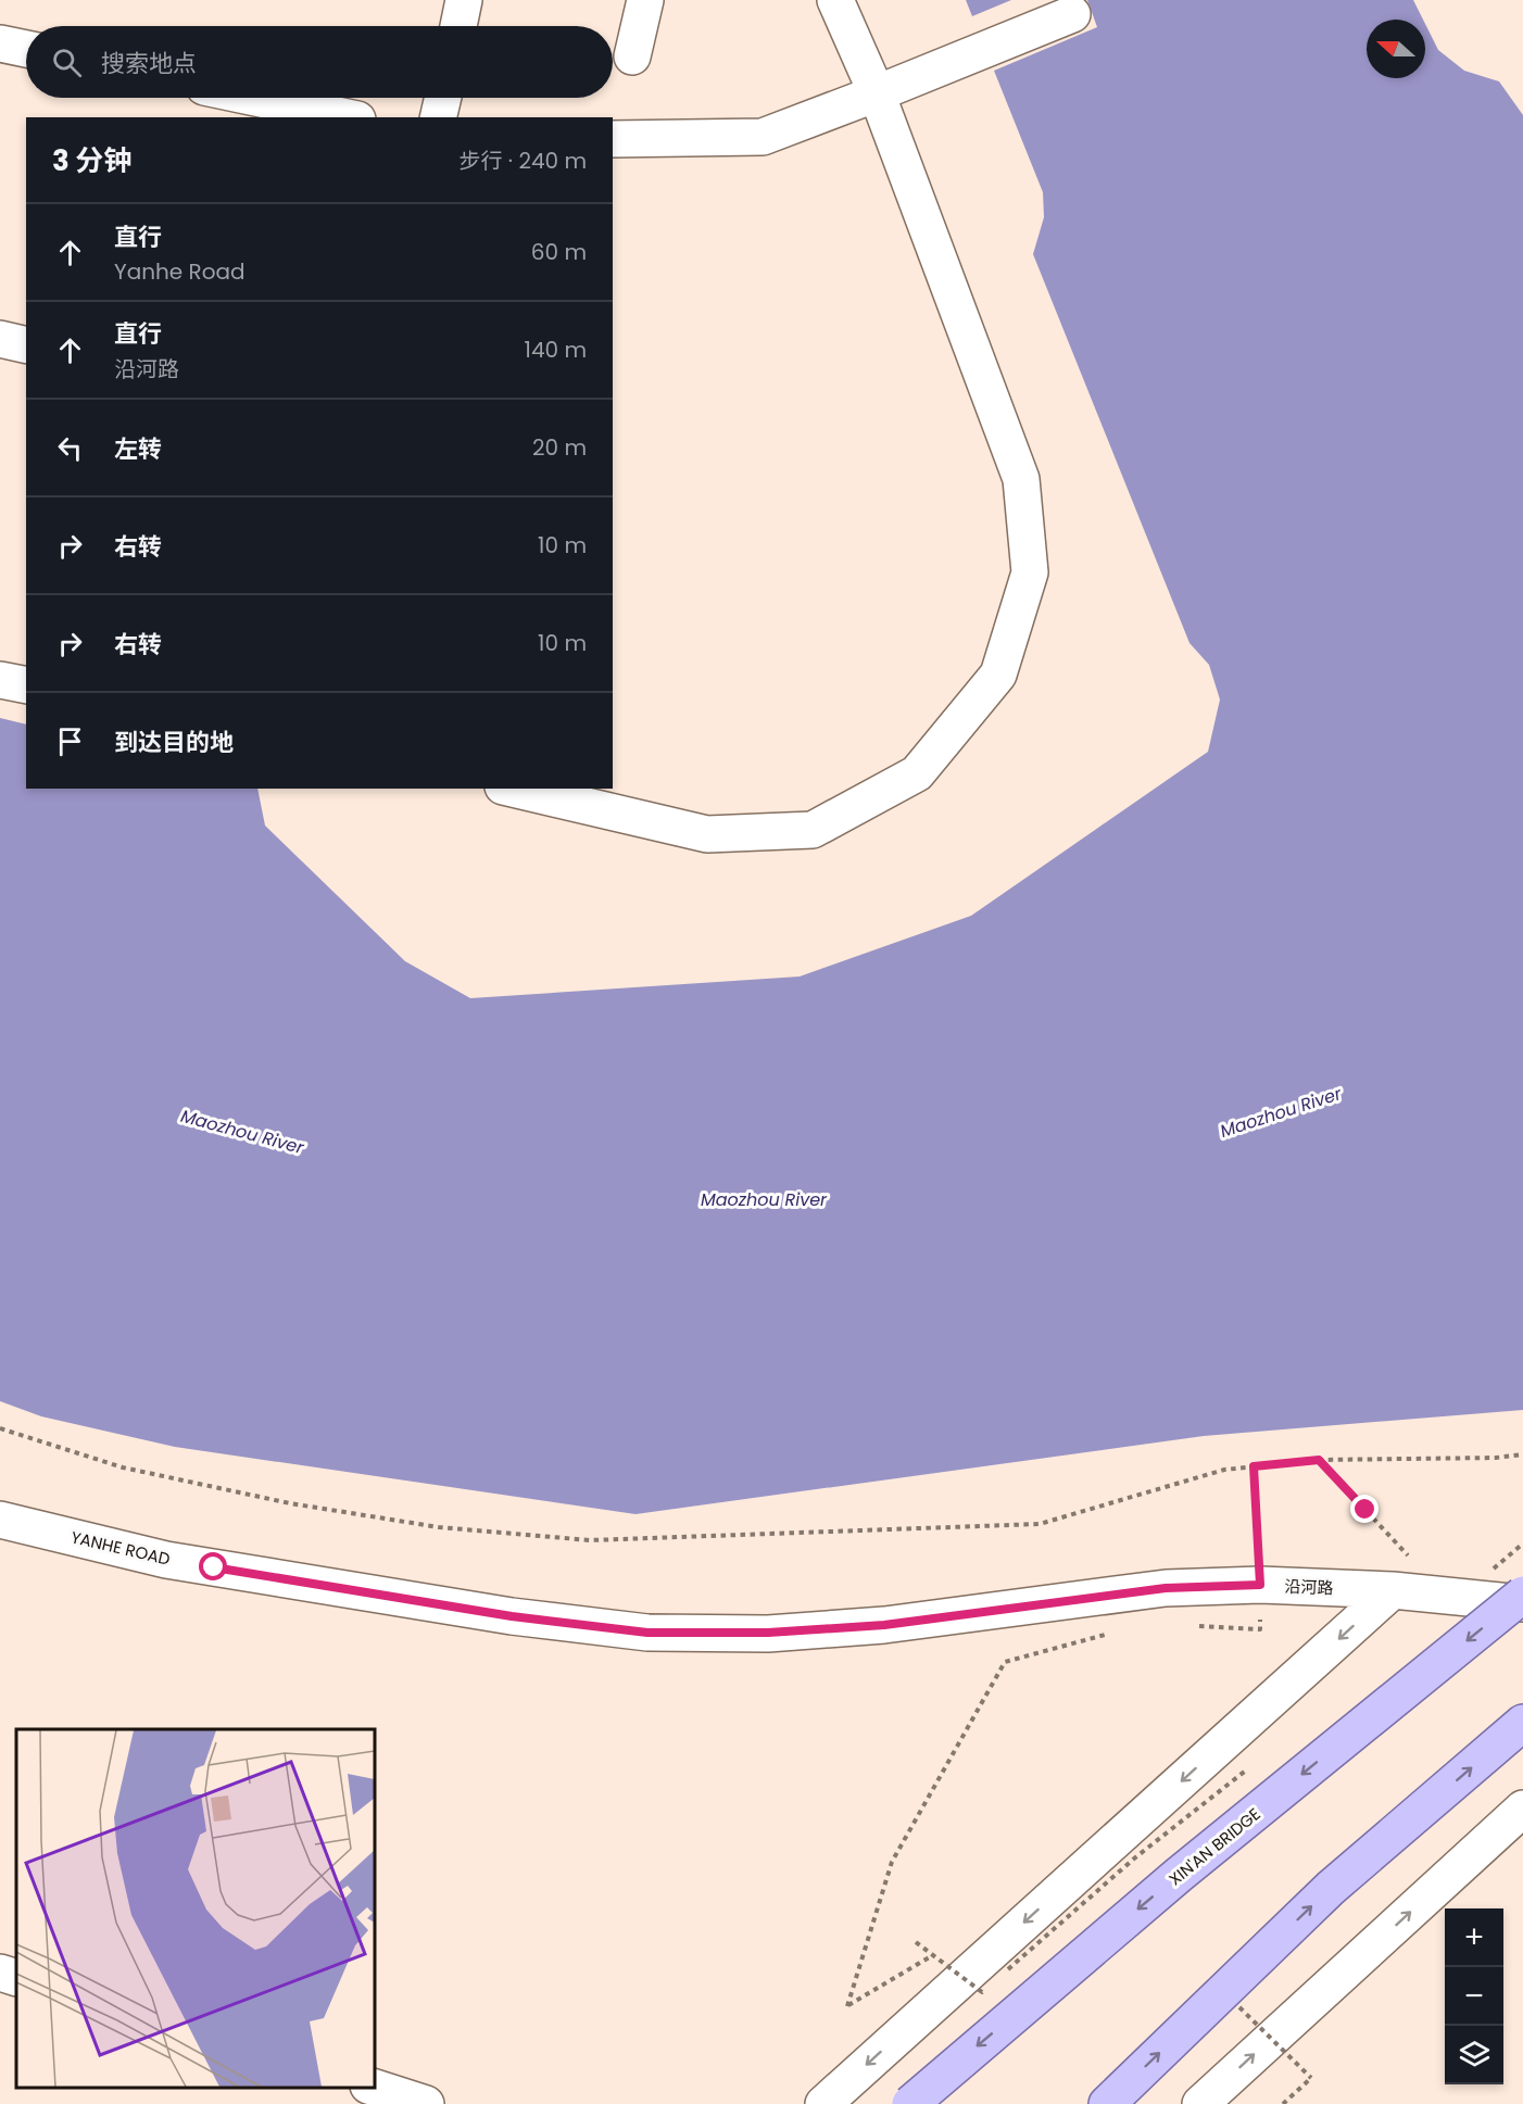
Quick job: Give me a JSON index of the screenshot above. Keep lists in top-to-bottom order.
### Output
{
  "streets": {
    "main road": ["XIN'AN BRIDGE"],
    "street": ["YANHE ROAD", "沿河路"]
  },
  "crossings": [
    ["YANHE ROAD", "沿河路"]
  ],
  "water": ["Maozhou River"],
  "north": "left",
  "page": {
    "search": "搜索地点",
    "heading": ["3 分钟", "步行 · 240 m"],
    "list": [
      ["直行", "Yanhe Road", "60 m"],
      ["直行", "沿河路", "140 m"],
      ["左转", "20 m"],
      ["右转", "10 m"],
      ["右转", "10 m"],
      "到达目的地"
    ],
    "map_buttons": ["+", "−"]
  }
}
